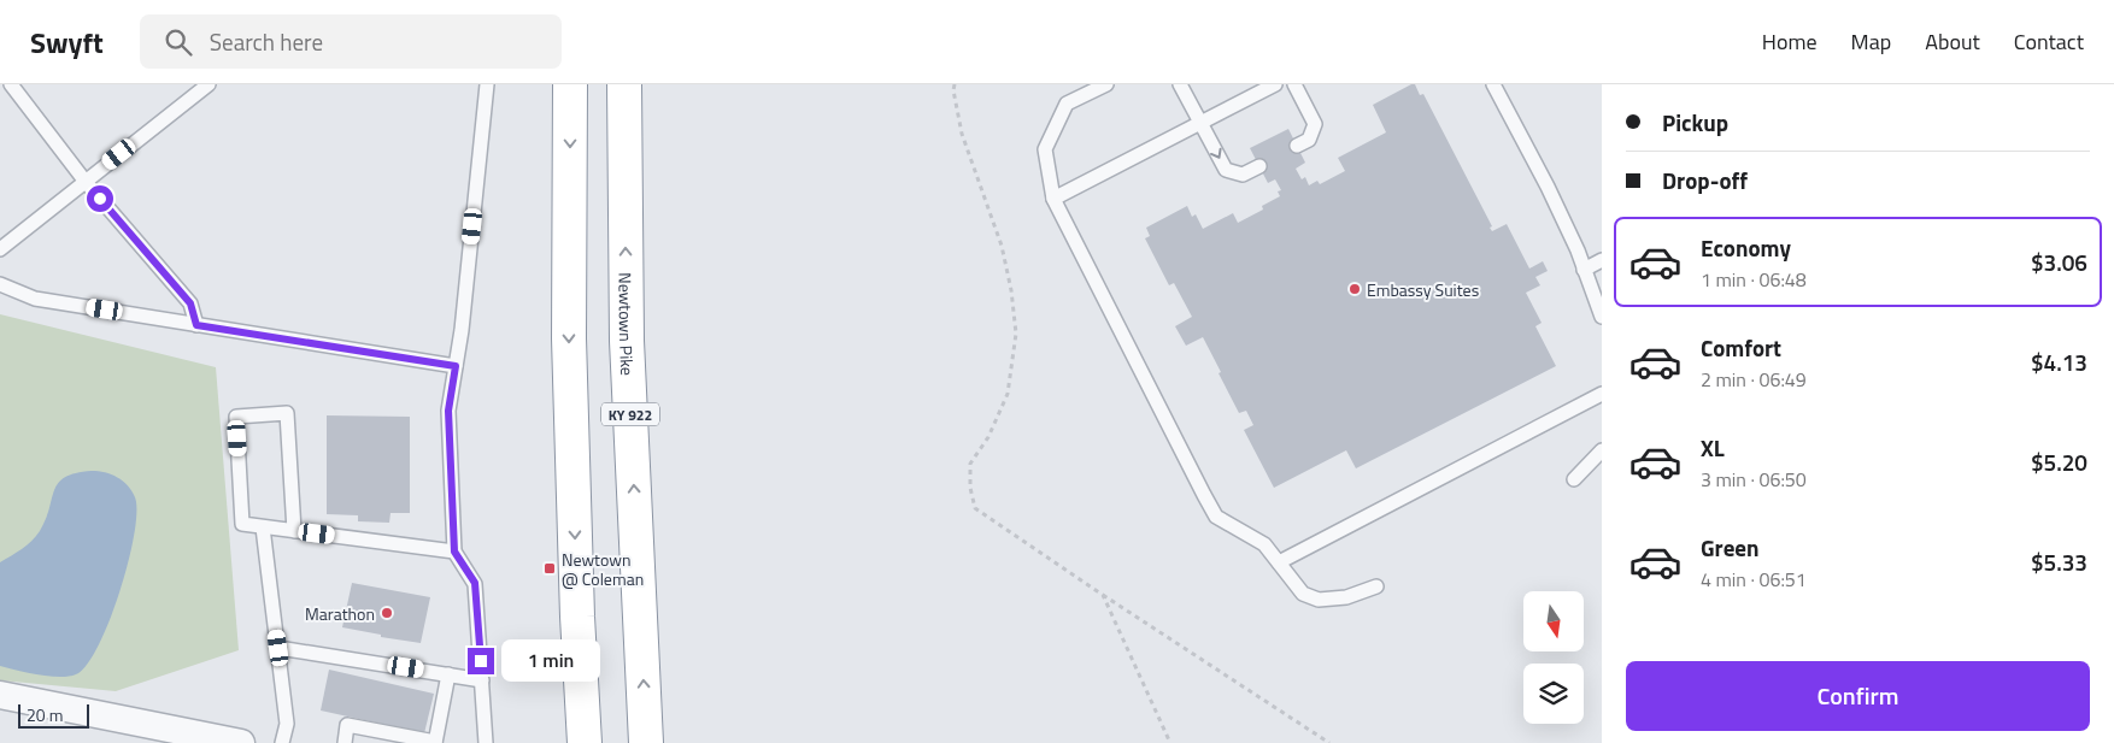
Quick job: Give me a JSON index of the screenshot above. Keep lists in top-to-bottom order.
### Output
{
  "streets": {
    "highway": ["Newtown Pike", "KY 922"]
  },
  "places": {
    "other": ["Embassy Suites", "Marathon"],
    "transit": ["Newtown @ Coleman"]
  },
  "scale_bar": "20 m",
  "north": "bottom",
  "page": {
    "header": "Swyft",
    "search": "Search here",
    "nav": [
      "Home",
      "Map",
      "About",
      "Contact"
    ],
    "banner": ["Pickup", "Drop-off"],
    "list": [
      {
        "name": "Economy",
        "note": "1 min · 06:48",
        "value": "$3.06"
      },
      {
        "name": "Comfort",
        "note": "2 min · 06:49",
        "value": "$4.13"
      },
      {
        "name": "XL",
        "note": "3 min · 06:50",
        "value": "$5.20"
      },
      {
        "name": "Green",
        "note": "4 min · 06:51",
        "value": "$5.33"
      }
    ],
    "bubble": "1 min",
    "buttons": "Confirm",
    "scale": "20 m"
  }
}
